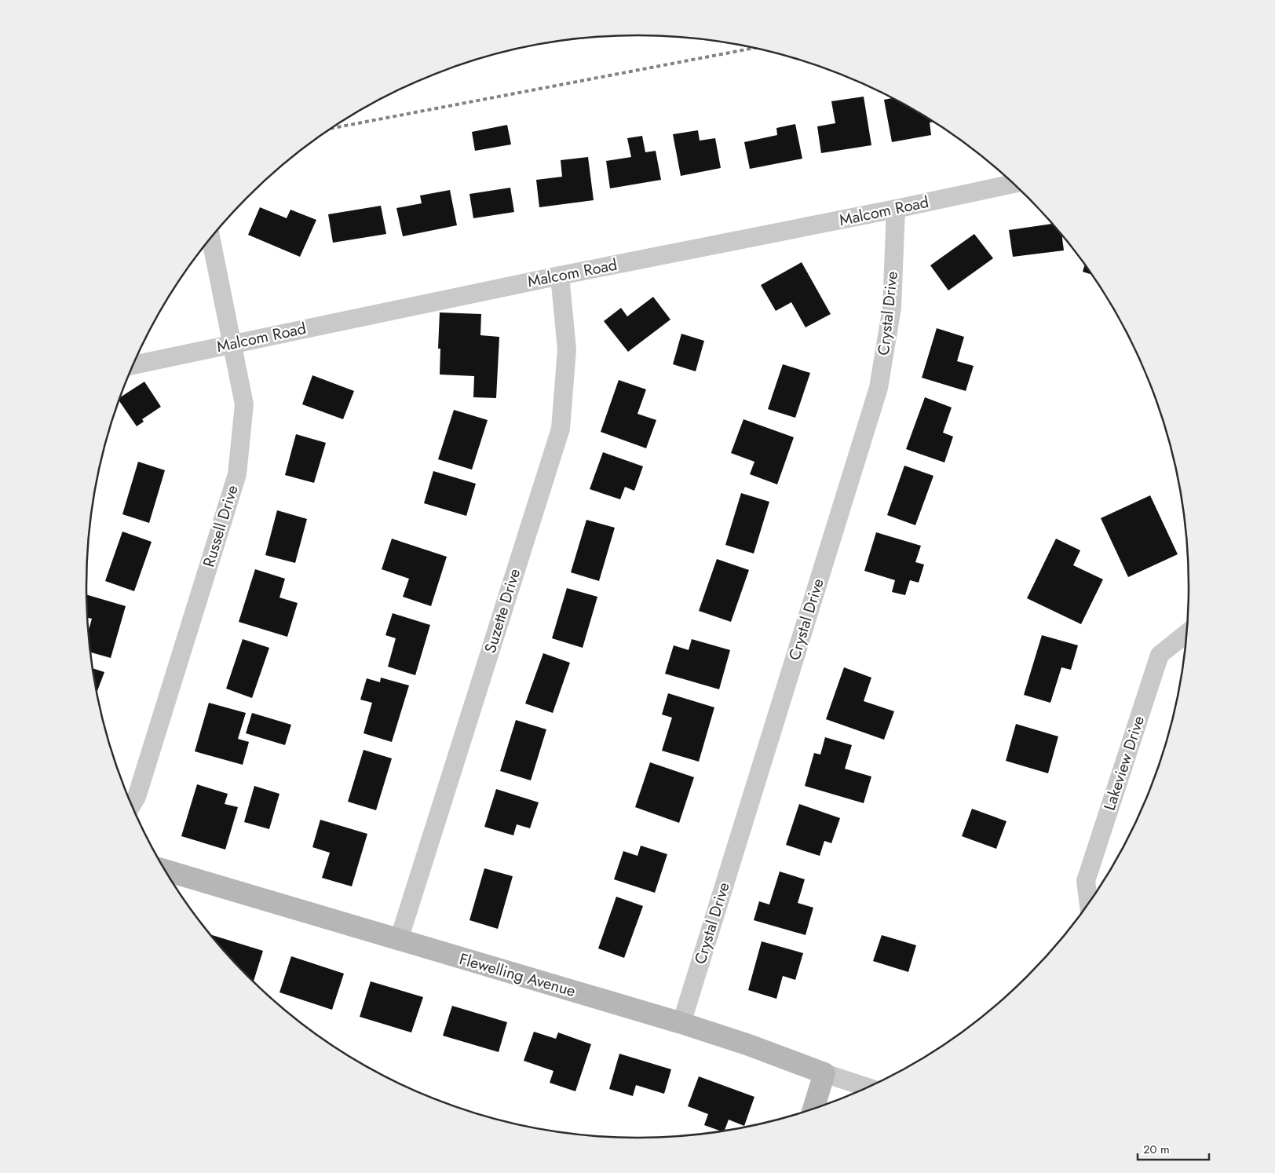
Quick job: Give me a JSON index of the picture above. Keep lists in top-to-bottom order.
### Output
{
  "streets": {
    "street": [
      "Malcom Road",
      "Crystal Drive",
      "Russell Drive",
      "Suzette Drive",
      "Lakeview Drive",
      "Flewelling Avenue"
    ]
  },
  "crossings": [
    ["Malcom Road", "Crystal Drive"],
    ["Malcom Road", "Russell Drive"],
    ["Malcom Road", "Suzette Drive"],
    ["Crystal Drive", "Flewelling Avenue"],
    ["Suzette Drive", "Flewelling Avenue"]
  ],
  "scale_bar": "20 m"
}
